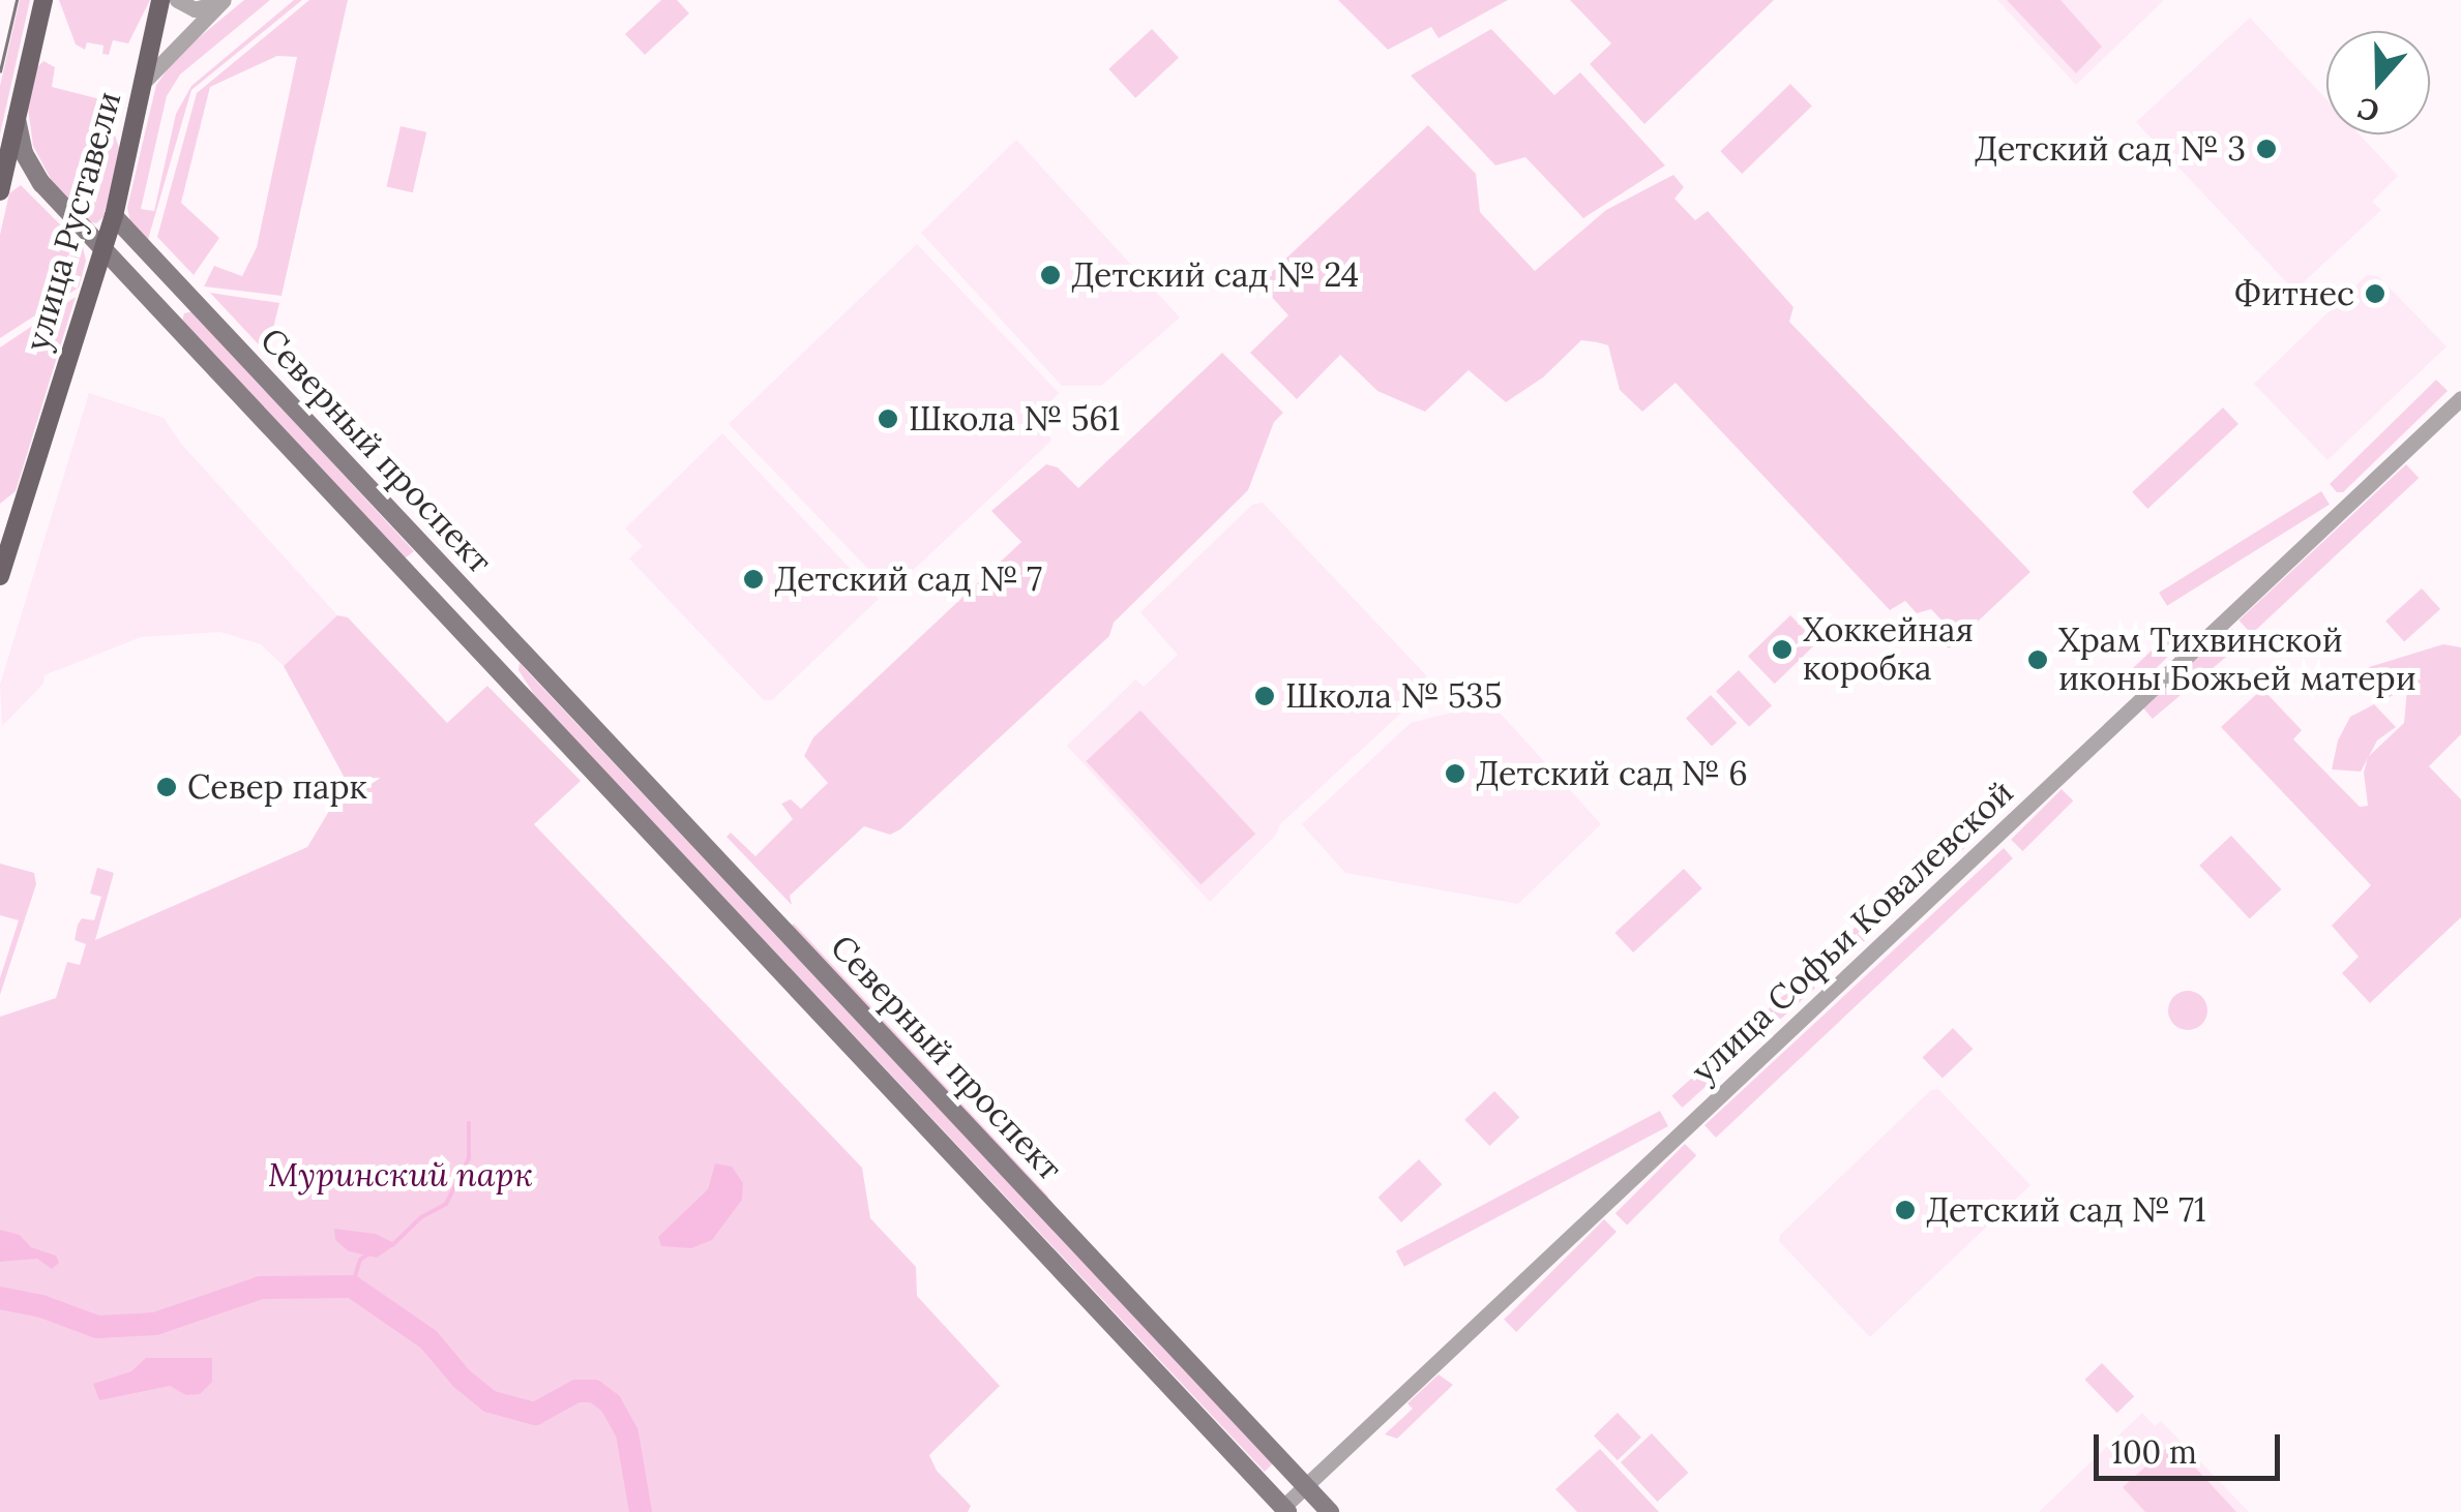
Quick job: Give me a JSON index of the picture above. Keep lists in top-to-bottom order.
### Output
{
  "streets": {
    "main road": ["улица Руставели", "Северный проспект"],
    "street": ["улица Софьи Ковалевской"]
  },
  "crossings": [
    ["улица Руставели", "Северный проспект"],
    ["Северный проспект", "улица Софьи Ковалевской"]
  ],
  "parks": ["Муринский парк"],
  "places": [
    "Детский сад № 3",
    "Детский сад № 24",
    "Фитнес",
    "Школа № 561",
    "Детский сад № 7",
    "Хоккейная коробка",
    "Храм Тихвинской иконы Божьей матери",
    "Школа № 535",
    "Детский сад № 6",
    "Север парк",
    "Детский сад № 71"
  ],
  "scale_bar": "100 m",
  "north": "bottom"
}
